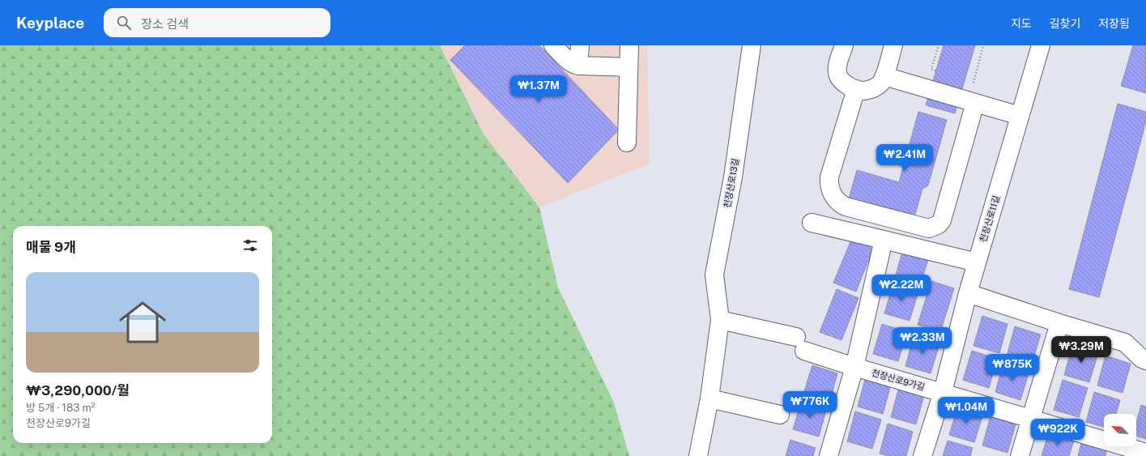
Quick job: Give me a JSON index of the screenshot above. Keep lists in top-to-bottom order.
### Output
{
  "streets": {
    "street": ["천장산로13길", "천장산로11길", "천장산로9가길"]
  },
  "crossings": [
    ["천장산로13길", "천장산로9가길"],
    ["천장산로11길", "천장산로9가길"]
  ],
  "north": "top left",
  "page": {
    "header": "Keyplace",
    "search": "장소 검색",
    "nav": ["지도", "길찾기", "저장됨"],
    "price": [
      "₩1.37M",
      "₩2.41M",
      "₩2.22M",
      "₩2.33M",
      "₩3.29M",
      "₩875K",
      "₩776K",
      "₩1.04M",
      "₩922K"
    ],
    "heading": "매물 9개",
    "list": [
      {
        "name": "₩3,290,000/월",
        "note": "방 5개 · 183 m² · 천장산로9가길"
      }
    ]
  }
}
